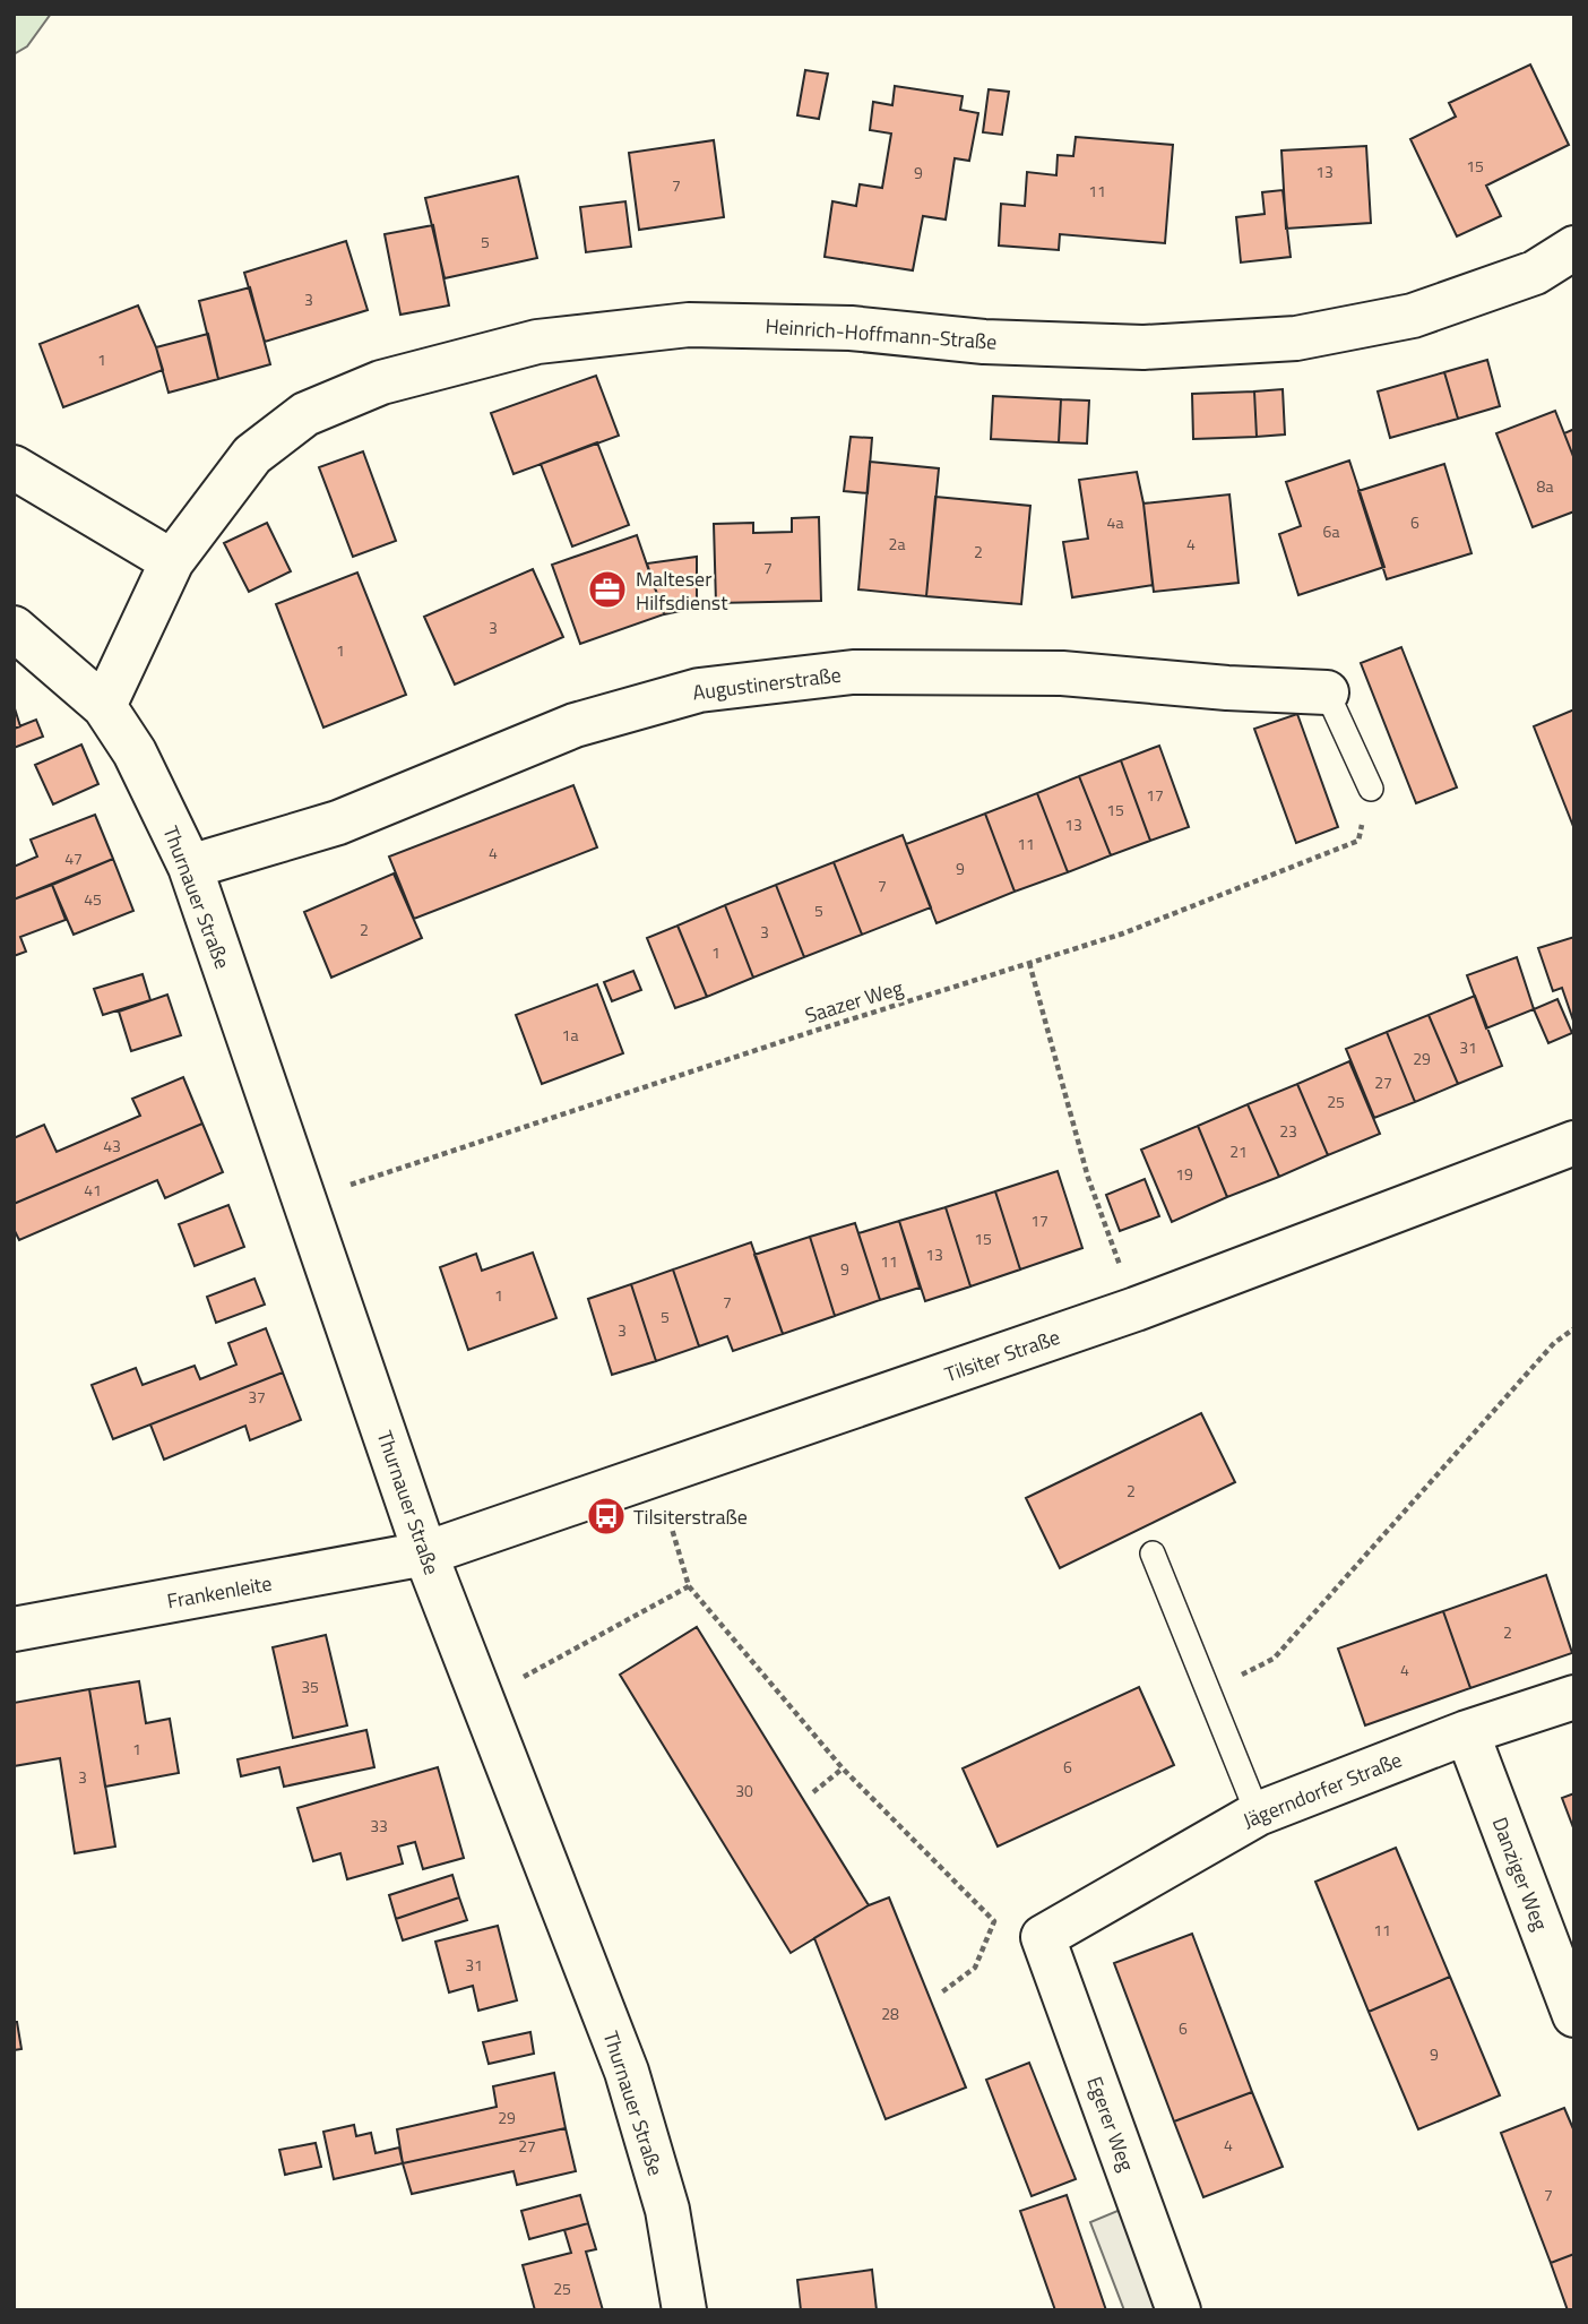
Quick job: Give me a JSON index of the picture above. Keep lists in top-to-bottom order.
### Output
{
  "streets": {
    "street": [
      "Heinrich-Hoffmann-Straße",
      "Augustinerstraße",
      "Thurnauer Straße",
      "Tilsiter Straße",
      "Frankenleite",
      "Jägerndorfer Straße",
      "Danziger Weg",
      "Egerer Weg"
    ],
    "path": ["Saazer Weg"]
  },
  "crossings": [
    ["Heinrich-Hoffmann-Straße", "Thurnauer Straße"],
    ["Augustinerstraße", "Thurnauer Straße"],
    ["Thurnauer Straße", "Saazer Weg"],
    ["Thurnauer Straße", "Tilsiter Straße"],
    ["Thurnauer Straße", "Frankenleite"],
    ["Tilsiter Straße", "Frankenleite"],
    ["Jägerndorfer Straße", "Danziger Weg"],
    ["Jägerndorfer Straße", "Egerer Weg"]
  ],
  "places": {
    "office": ["Malteser Hilfsdienst"],
    "bus stop": ["Tilsiterstraße"]
  },
  "house_numbers": [
    "15",
    "13",
    "9",
    "7",
    "11",
    "5",
    "3",
    "1",
    "8a",
    "4a",
    "6",
    "6a",
    "2a",
    "4",
    "2",
    "7",
    "3",
    "1",
    "17",
    "15",
    "13",
    "11",
    "4",
    "47",
    "9",
    "7",
    "45",
    "5",
    "2",
    "3",
    "1",
    "1a",
    "31",
    "29",
    "27",
    "25",
    "23",
    "43",
    "21",
    "19",
    "41",
    "17",
    "15",
    "13",
    "11",
    "9",
    "1",
    "7",
    "5",
    "3",
    "37",
    "2",
    "2",
    "4",
    "35",
    "1",
    "6",
    "3",
    "30",
    "33",
    "11",
    "31",
    "28",
    "6",
    "9",
    "29",
    "4",
    "27",
    "7",
    "25"
  ]
}
